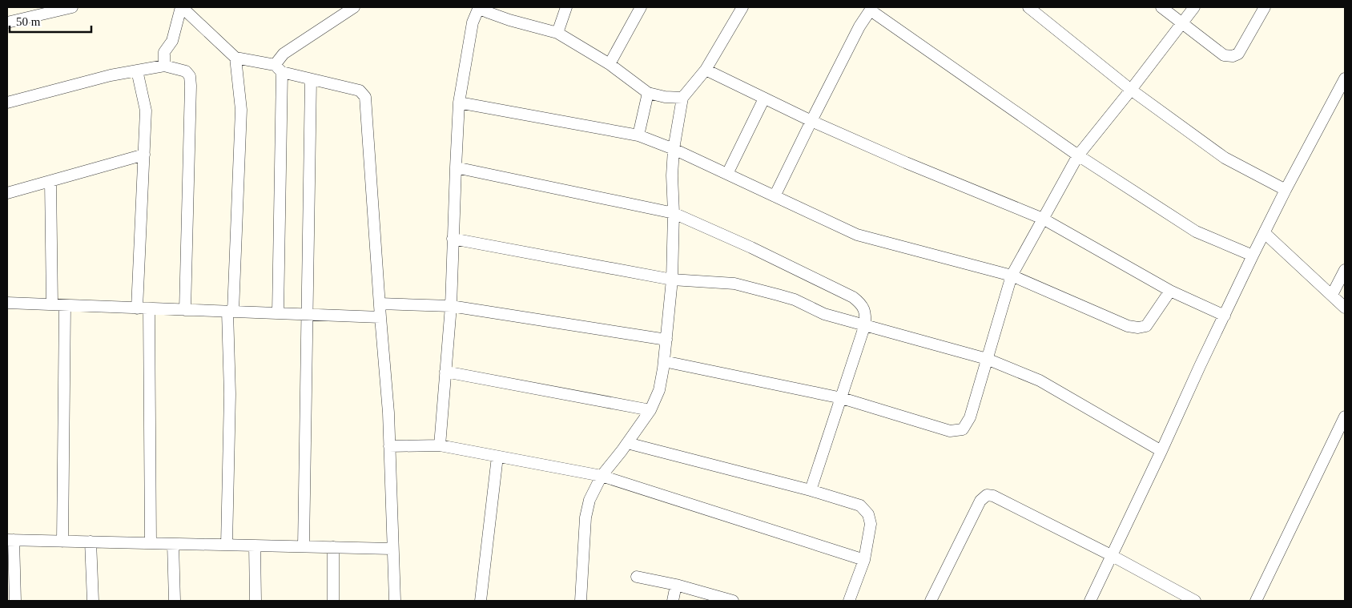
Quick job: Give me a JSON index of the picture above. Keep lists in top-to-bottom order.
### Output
{
  "scale_bar": "50 m"
}
